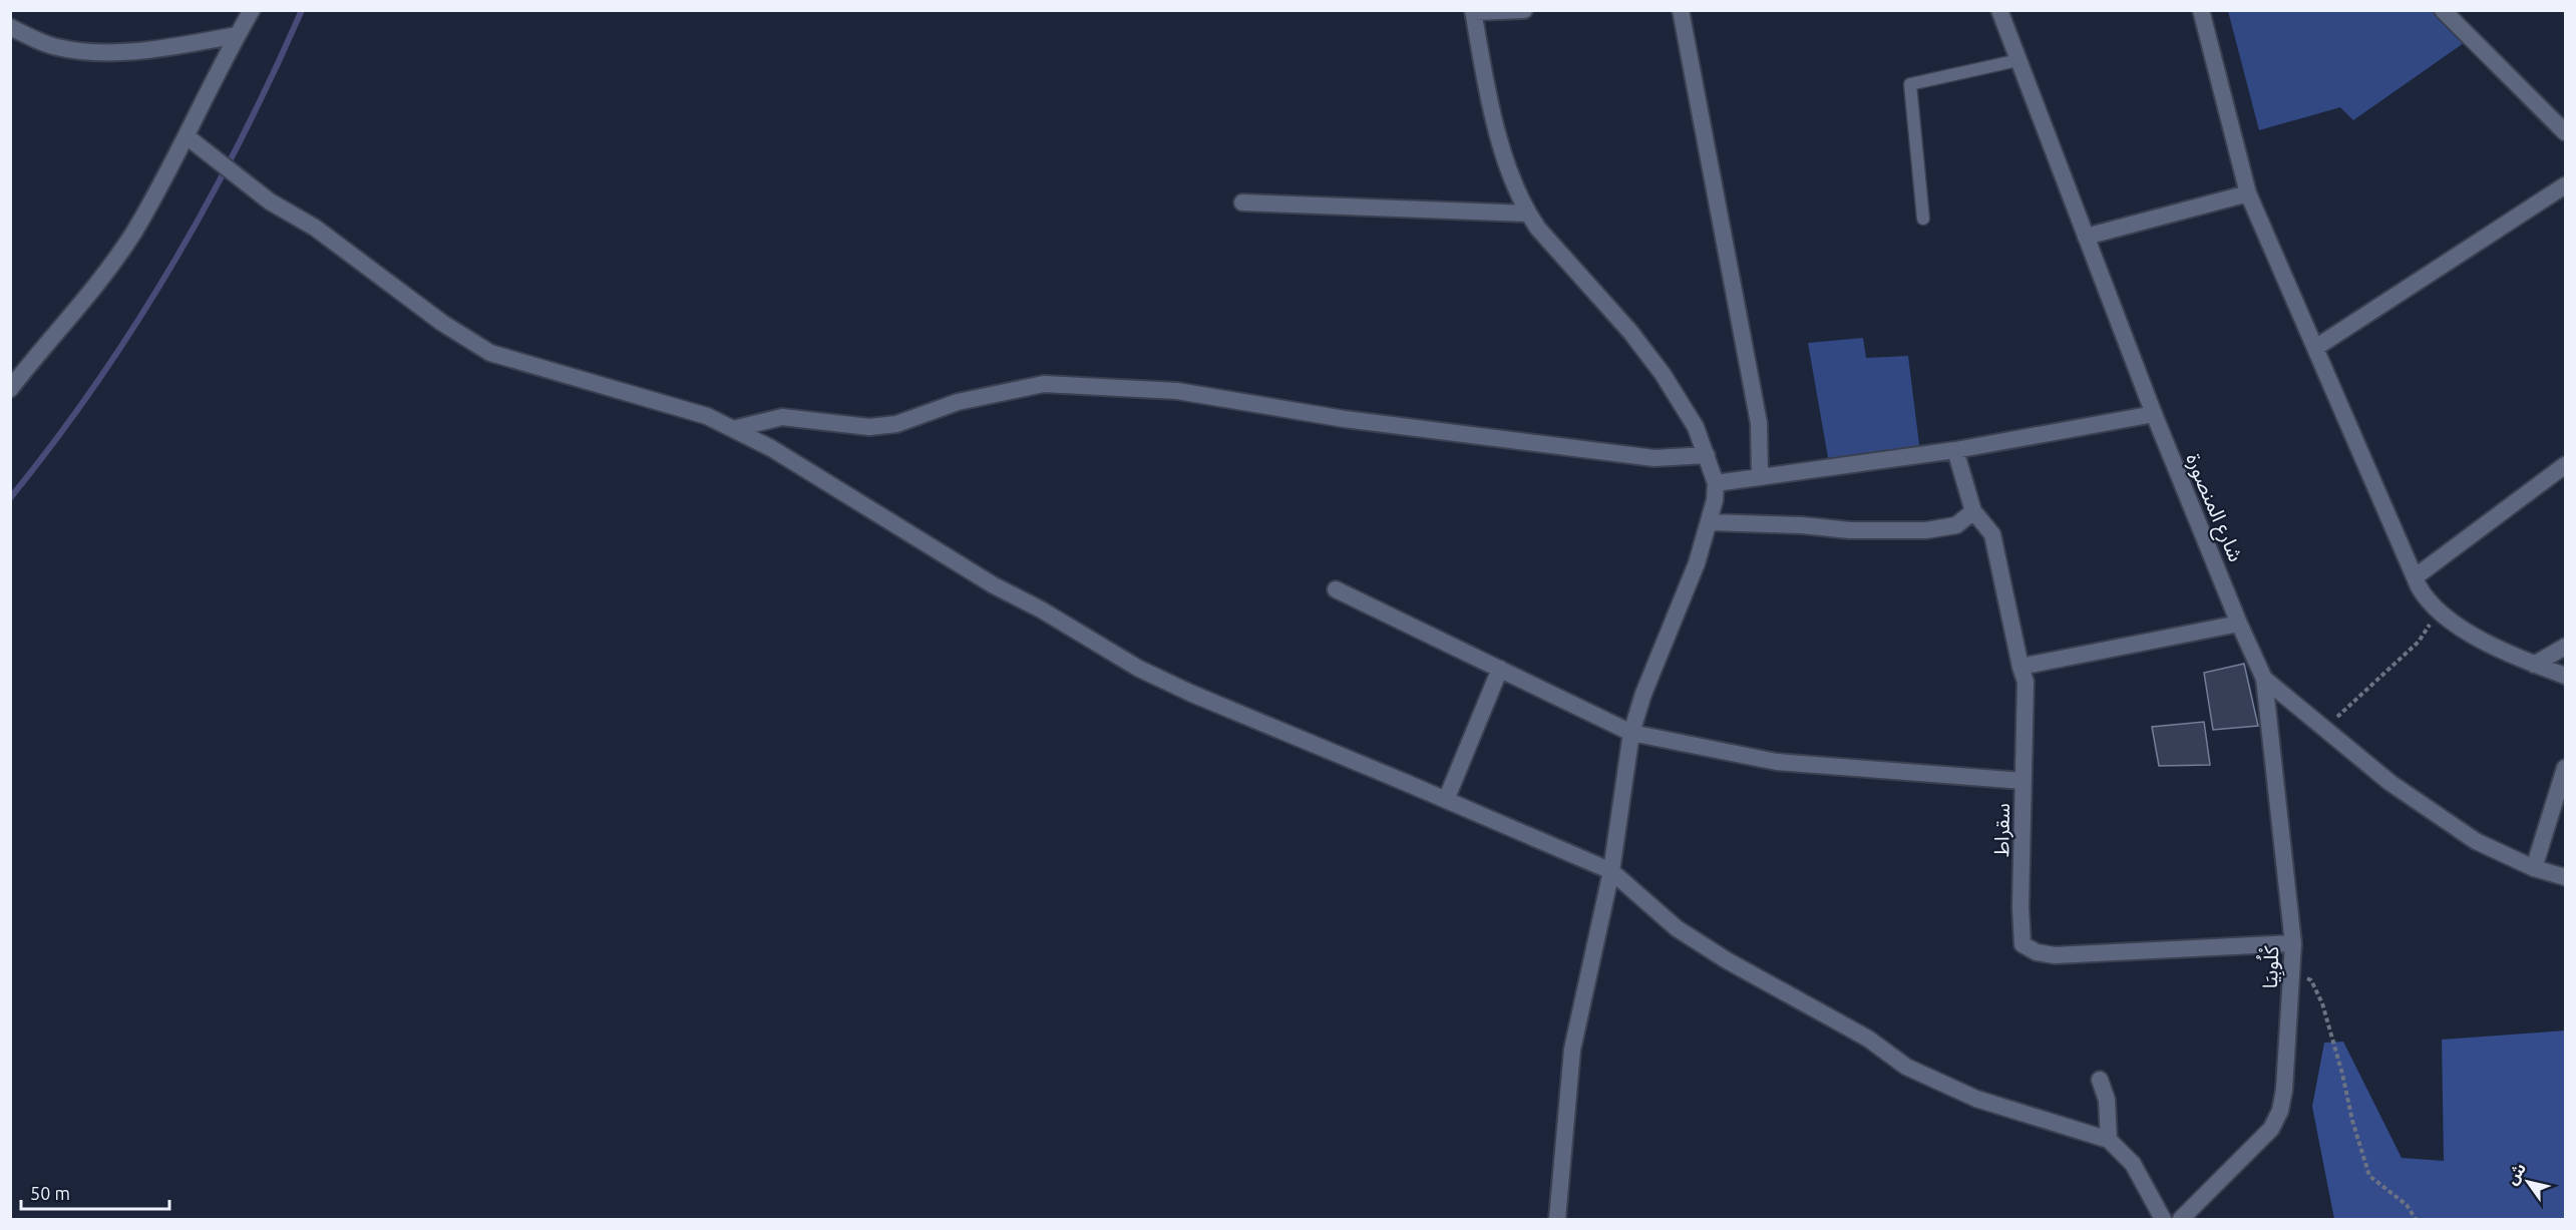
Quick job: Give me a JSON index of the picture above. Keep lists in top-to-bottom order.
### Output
{
  "streets": {
    "street": ["شارع المنصورة", "سقراط", "كْلُوبِيَا"]
  },
  "crossings": [
    ["شارع المنصورة", "كْلُوبِيَا"],
    ["سقراط", "كْلُوبِيَا"]
  ],
  "scale_bar": "50 m",
  "north": "top left"
}
